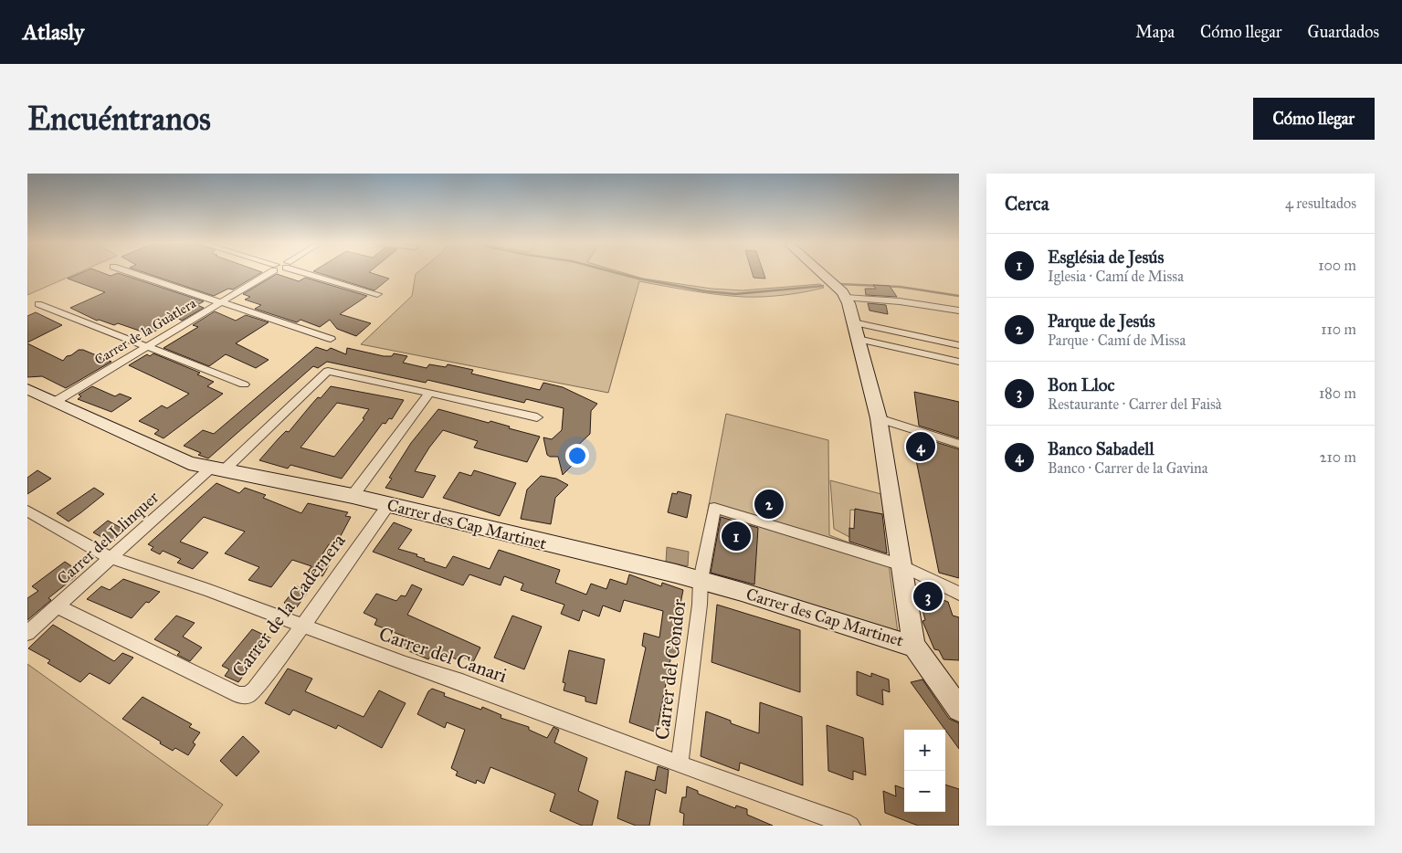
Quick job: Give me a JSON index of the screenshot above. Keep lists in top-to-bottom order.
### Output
{
  "streets": {
    "street": [
      "Carrer de la Guàtlera",
      "Carrer des Cap Martinet",
      "Carrer del Llinquer",
      "Carrer de la Cadernera",
      "Carrer del Canari",
      "Carrer del Còndor"
    ]
  },
  "crossings": [
    ["Carrer de la Guàtlera", "Carrer des Cap Martinet"],
    ["Carrer des Cap Martinet", "Carrer del Llinquer"],
    ["Carrer des Cap Martinet", "Carrer de la Cadernera"],
    ["Carrer des Cap Martinet", "Carrer del Còndor"],
    ["Carrer del Llinquer", "Carrer de la Cadernera"],
    ["Carrer del Llinquer", "Carrer del Canari"],
    ["Carrer de la Cadernera", "Carrer del Canari"],
    ["Carrer del Canari", "Carrer del Còndor"]
  ],
  "page": {
    "header": "Atlasly",
    "nav": ["Mapa", "Cómo llegar", "Guardados"],
    "buttons": "Cómo llegar",
    "title": "Encuéntranos",
    "heading": ["Cerca", "4 resultados"],
    "list": [
      {
        "mark": "1",
        "name": "Església de Jesús",
        "note": "Iglesia · Camí de Missa",
        "value": "100 m"
      },
      {
        "mark": "2",
        "name": "Parque de Jesús",
        "note": "Parque · Camí de Missa",
        "value": "110 m"
      },
      {
        "mark": "3",
        "name": "Bon Lloc",
        "note": "Restaurante · Carrer del Faisà",
        "value": "180 m"
      },
      {
        "mark": "4",
        "name": "Banco Sabadell",
        "note": "Banco · Carrer de la Gavina",
        "value": "210 m"
      }
    ],
    "pins": [
      "4",
      "2",
      "1",
      "3"
    ],
    "map_buttons": ["+", "−"]
  }
}
